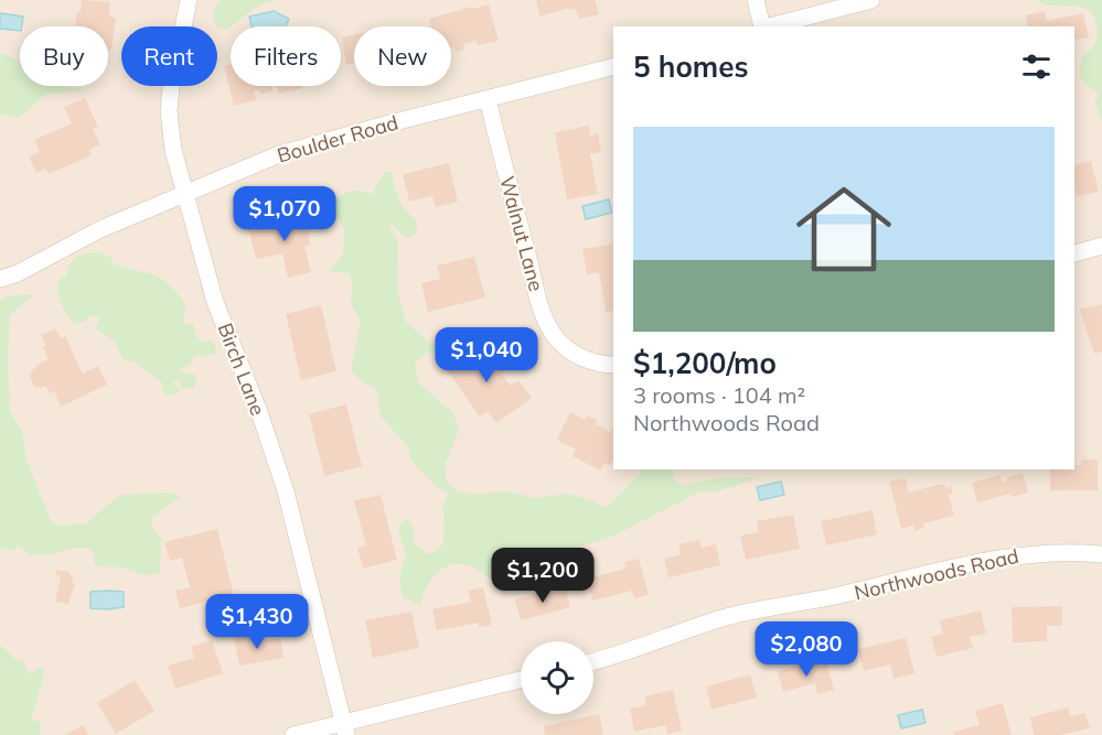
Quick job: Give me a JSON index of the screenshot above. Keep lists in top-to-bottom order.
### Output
{
  "streets": {
    "street": [
      "Boulder Road",
      "Walnut Lane",
      "Birch Lane",
      "Northwoods Road"
    ]
  },
  "crossings": [
    ["Boulder Road", "Walnut Lane"],
    ["Boulder Road", "Birch Lane"]
  ],
  "page": {
    "chip": [
      "Buy",
      "Rent",
      "Filters",
      "New"
    ],
    "heading": "5 homes",
    "list": [
      {
        "name": "$1,200/mo",
        "note": "3 rooms · 104 m² · Northwoods Road"
      }
    ],
    "price": [
      "$1,070",
      "$1,040",
      "$1,200",
      "$1,430",
      "$2,080"
    ]
  }
}
